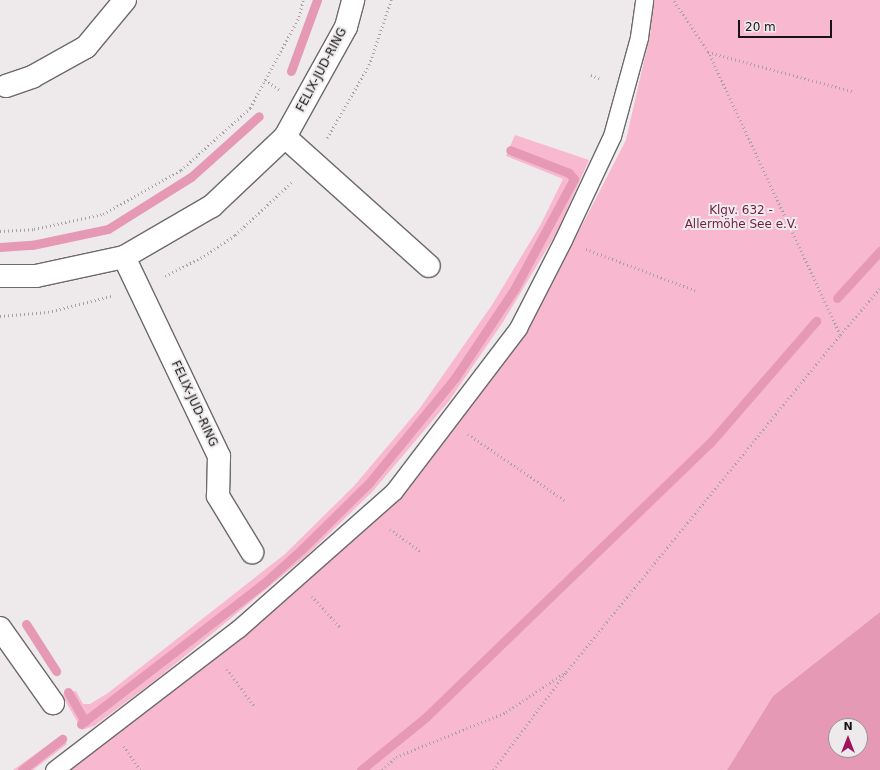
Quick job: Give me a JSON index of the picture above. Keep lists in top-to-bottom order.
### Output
{
  "streets": {
    "street": ["FELIX-JUD-RING"]
  },
  "parks": ["Klgv. 632 - Allermöhe See e.V."],
  "scale_bar": "20 m",
  "north": "top"
}
